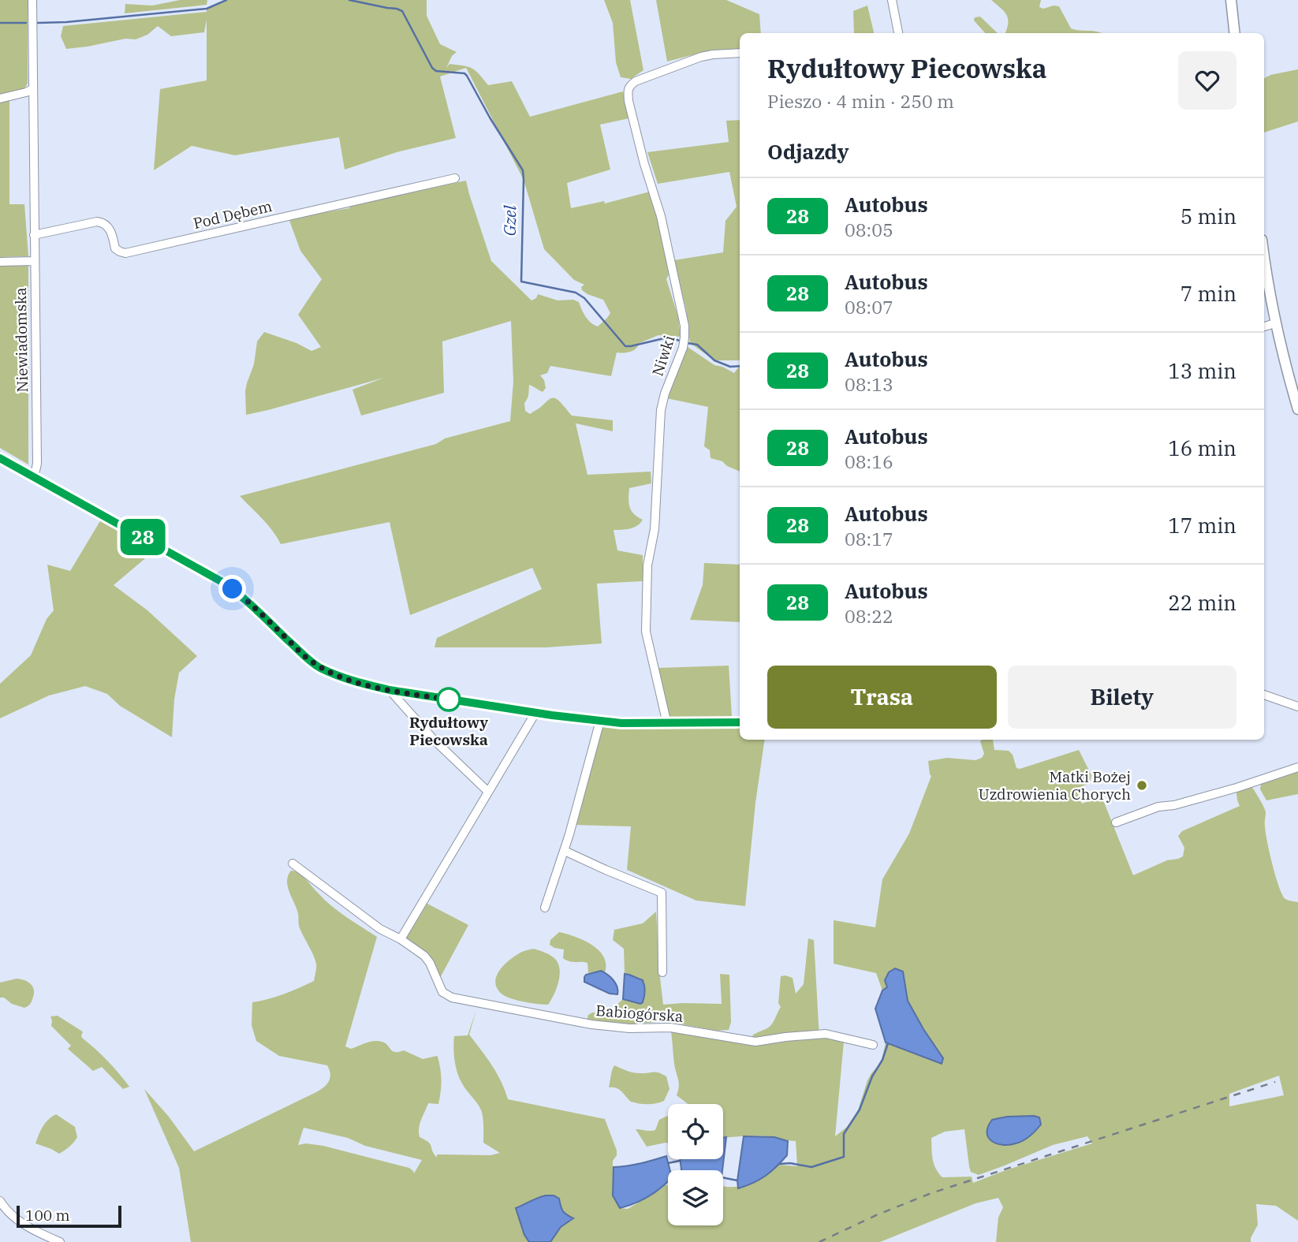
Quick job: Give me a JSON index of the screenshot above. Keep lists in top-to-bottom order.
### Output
{
  "streets": {
    "street": [
      "Pod Dębem",
      "Niewiadomska",
      "Niwki",
      "Babiogórska"
    ]
  },
  "crossings": [
    ["Pod Dębem", "Niewiadomska"]
  ],
  "water": ["Gzel"],
  "places": ["Rydułtowy Piecowska", "Matki Bożej Uzdrowienia Chorych"],
  "lines": ["bus line 28"],
  "scale_bar": "100 m",
  "page": {
    "on_map": "28",
    "heading": [
      ["Rydułtowy Piecowska", "Pieszo · 4 min · 250 m"],
      "Odjazdy"
    ],
    "list": [
      {
        "mark": "28",
        "name": "Autobus",
        "note": "08:05",
        "value": "5 min"
      },
      {
        "mark": "28",
        "name": "Autobus",
        "note": "08:07",
        "value": "7 min"
      },
      {
        "mark": "28",
        "name": "Autobus",
        "note": "08:13",
        "value": "13 min"
      },
      {
        "mark": "28",
        "name": "Autobus",
        "note": "08:16",
        "value": "16 min"
      },
      {
        "mark": "28",
        "name": "Autobus",
        "note": "08:17",
        "value": "17 min"
      },
      {
        "mark": "28",
        "name": "Autobus",
        "note": "08:22",
        "value": "22 min"
      }
    ],
    "buttons": ["Trasa", "Bilety"],
    "scale": "100 m"
  }
}
